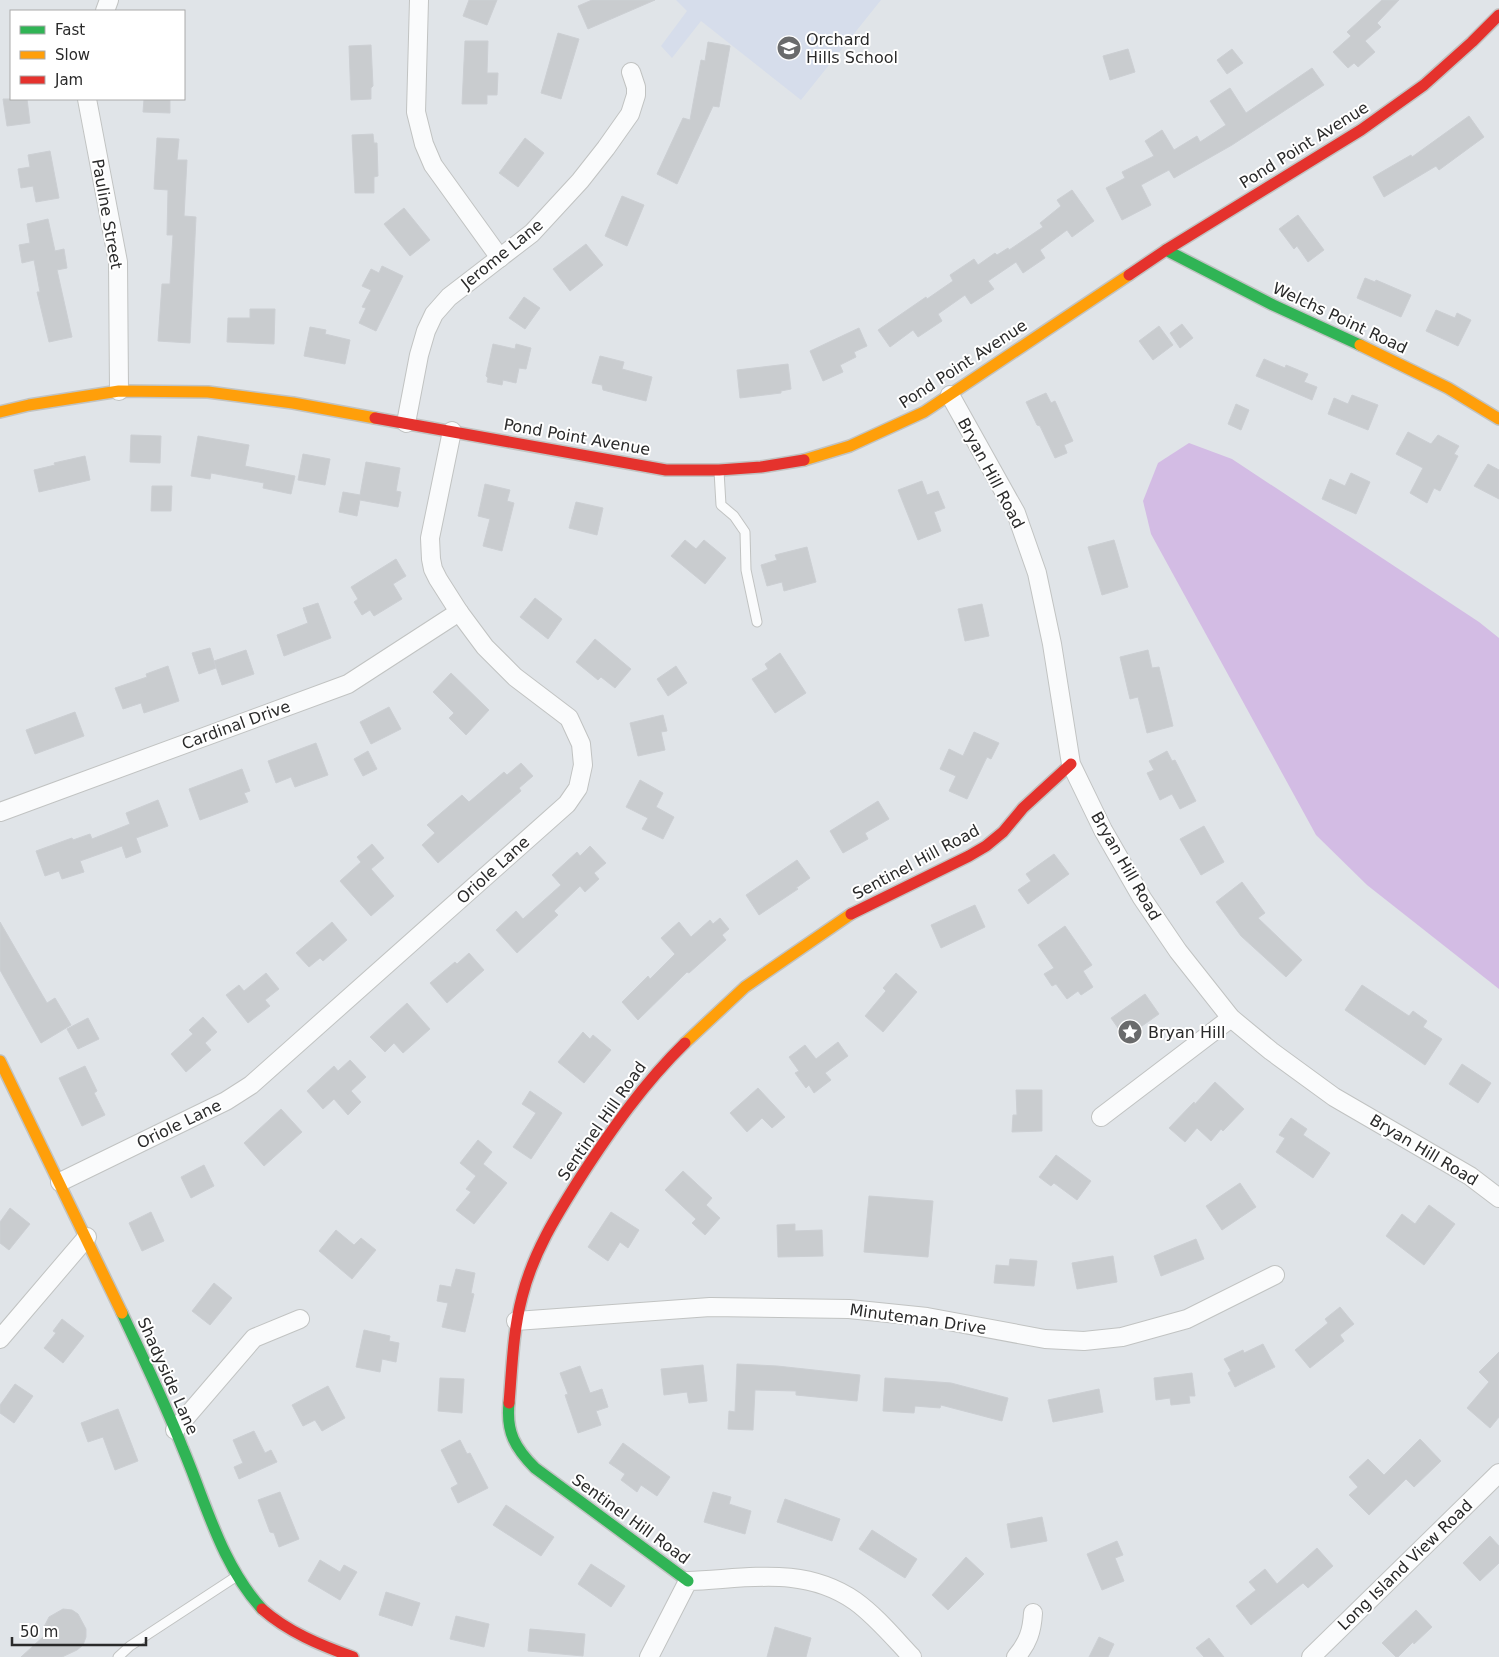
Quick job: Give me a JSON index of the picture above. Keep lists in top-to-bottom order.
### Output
{
  "streets": {
    "street": [
      "Pond Point Avenue",
      "Pauline Street",
      "Jerome Lane",
      "Welchs Point Road",
      "Bryan Hill Road",
      "Cardinal Drive",
      "Sentinel Hill Road",
      "Oriole Lane",
      "Minuteman Drive",
      "Shadyside Lane",
      "Long Island View Road"
    ]
  },
  "crossings": [
    ["Pond Point Avenue", "Pauline Street"],
    ["Pond Point Avenue", "Jerome Lane"],
    ["Pond Point Avenue", "Welchs Point Road"],
    ["Pond Point Avenue", "Bryan Hill Road"],
    ["Pond Point Avenue", "Oriole Lane"],
    ["Bryan Hill Road", "Sentinel Hill Road"],
    ["Cardinal Drive", "Oriole Lane"],
    ["Sentinel Hill Road", "Minuteman Drive"],
    ["Oriole Lane", "Shadyside Lane"]
  ],
  "places": {
    "school or university": ["Orchard Hills School"],
    "place": ["Bryan Hill"]
  },
  "legend": ["Fast", "Slow", "Jam"],
  "scale_bar": "50 m"
}
